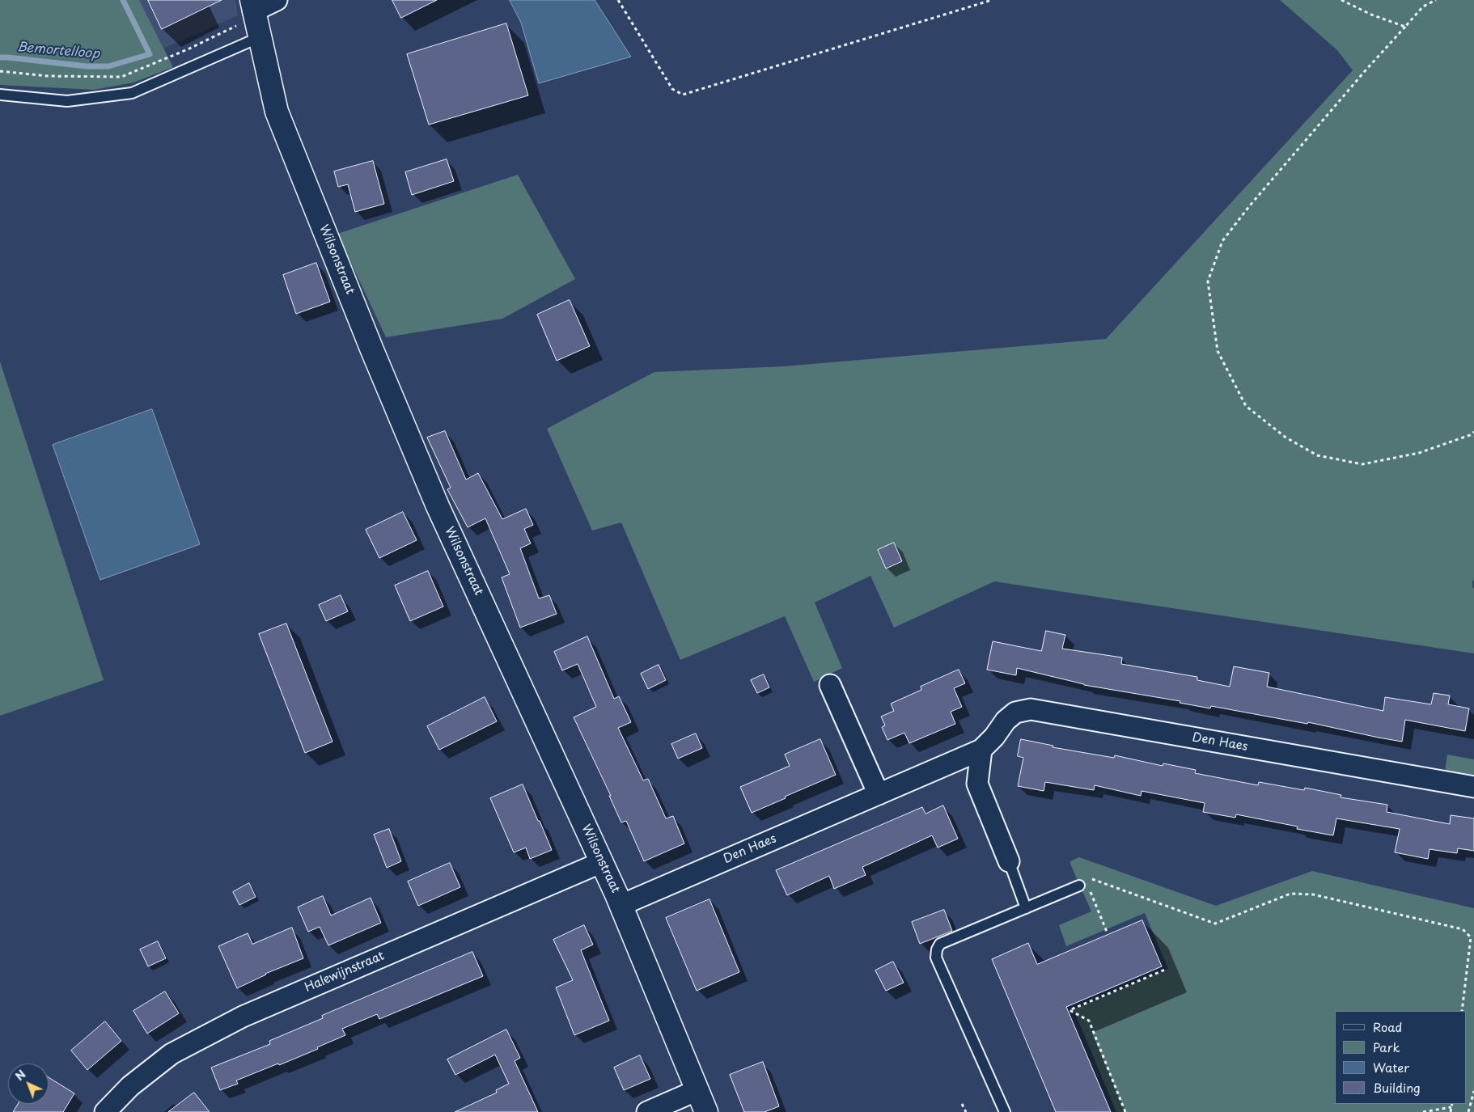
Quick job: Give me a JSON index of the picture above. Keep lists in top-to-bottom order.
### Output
{
  "streets": {
    "street": ["Wilsonstraat", "Den Haes", "Halewijnstraat"]
  },
  "crossings": [
    ["Wilsonstraat", "Den Haes"],
    ["Wilsonstraat", "Halewijnstraat"]
  ],
  "water": ["Bemortelloop"],
  "legend": [
    "Road",
    "Park",
    "Water",
    "Building"
  ],
  "north": "top left"
}
